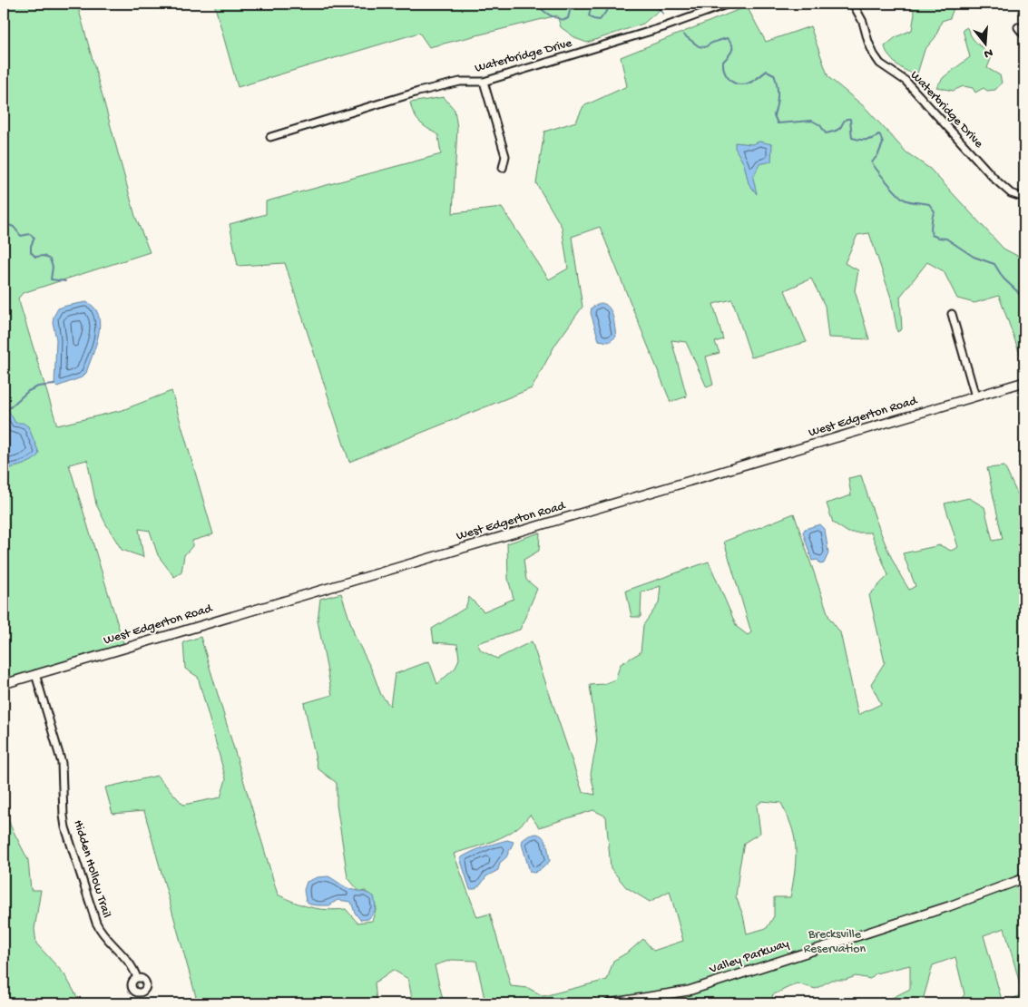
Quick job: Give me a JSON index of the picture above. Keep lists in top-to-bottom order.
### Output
{
  "streets": {
    "street": [
      "Waterbridge Drive",
      "West Edgerton Road",
      "Hidden Hollow Trail",
      "Valley Parkway"
    ]
  },
  "crossings": [
    ["West Edgerton Road", "Hidden Hollow Trail"]
  ],
  "parks": ["Brecksville Reservation"],
  "north": "bottom"
}
